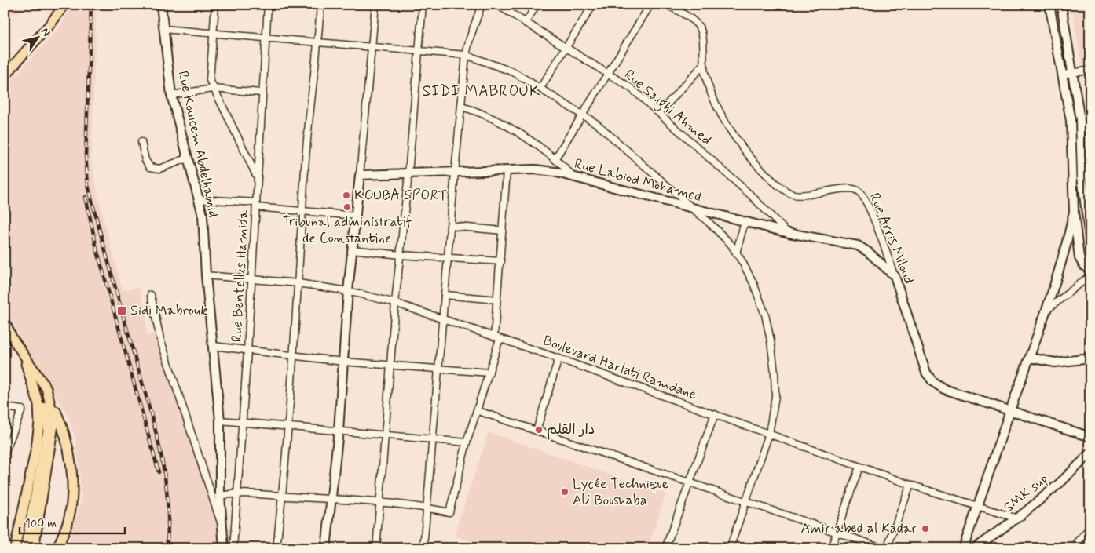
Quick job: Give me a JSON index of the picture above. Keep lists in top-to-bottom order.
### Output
{
  "streets": {
    "street": [
      "Rue Saighi Ahmed",
      "Rue Kouicem Abdelhamid",
      "Rue Labiod Mohamed",
      "Rue Arris Miloud",
      "Rue Bentellis Hamida",
      "Boulevard Harlati Ramdane",
      "SMK sup"
    ]
  },
  "crossings": [
    ["Rue Saighi Ahmed", "Rue Labiod Mohamed"],
    ["Rue Kouicem Abdelhamid", "Boulevard Harlati Ramdane"],
    ["Rue Labiod Mohamed", "Rue Arris Miloud"],
    ["Rue Bentellis Hamida", "Boulevard Harlati Ramdane"],
    ["Boulevard Harlati Ramdane", "SMK sup"]
  ],
  "districts": ["SIDI MABROUK"],
  "places": {
    "other": [
      "KOUBA SPORT",
      "Tribunal administratif de Constantine",
      "دار القلم",
      "Lycée Technique Ali Boushaba",
      "Amir abed al Kadar"
    ],
    "transit": ["Sidi Mabrouk"]
  },
  "scale_bar": "100 m",
  "north": "top right"
}
